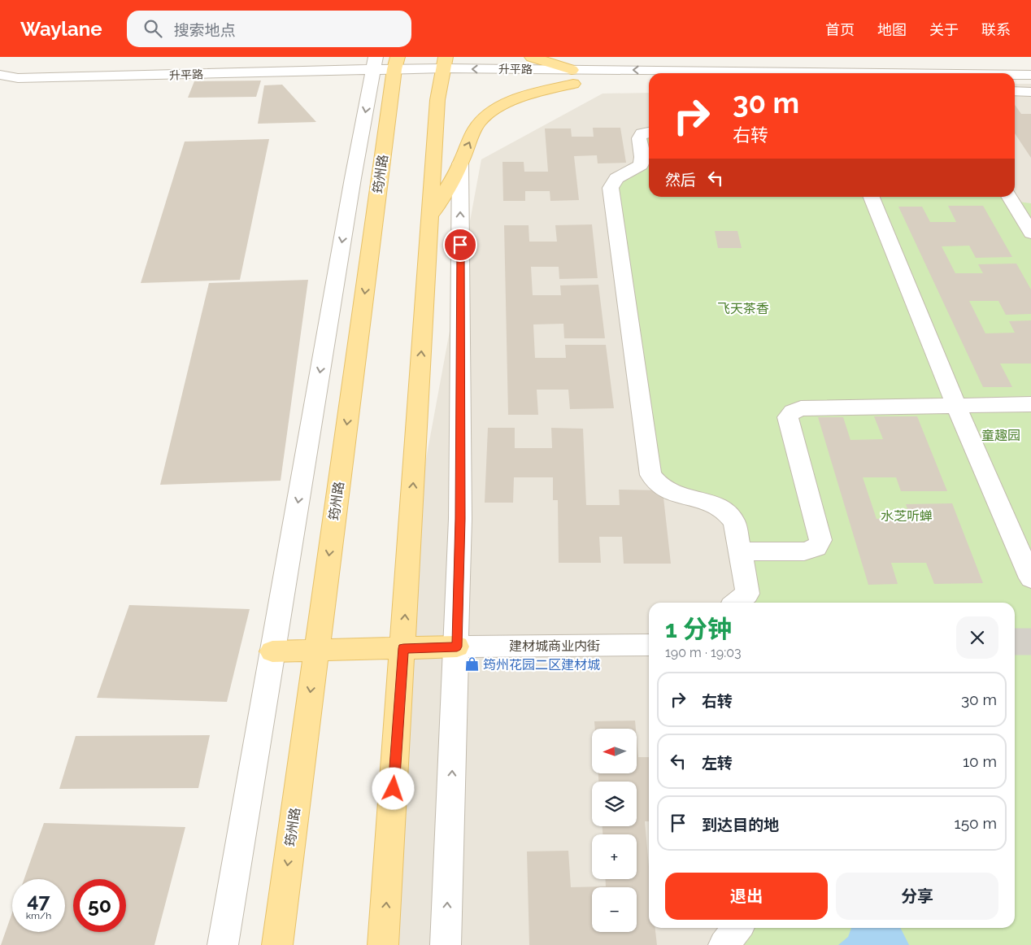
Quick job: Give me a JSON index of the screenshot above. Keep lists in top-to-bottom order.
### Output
{
  "streets": {
    "main road": ["筠州路"],
    "street": ["升平路", "建材城商业内街"]
  },
  "crossings": [
    ["升平路", "筠州路"]
  ],
  "parks": ["飞天茶香", "童趣园", "水芝听蝉"],
  "places": {
    "shop": ["筠州花园二区建材城"]
  },
  "north": "left",
  "page": {
    "header": "Waylane",
    "search": "搜索地点",
    "nav": [
      "首页",
      "地图",
      "关于",
      "联系"
    ],
    "turn": ["30 m", "右转"],
    "then": "然后",
    "heading": ["1 分钟", "190 m · 19:03"],
    "list": [
      {
        "name": "右转",
        "value": "30 m"
      },
      {
        "name": "左转",
        "value": "10 m"
      },
      {
        "name": "到达目的地",
        "value": "150 m"
      }
    ],
    "map_buttons": ["+", "−"],
    "buttons": ["退出", "分享"],
    "speed": "47 km/h",
    "limit": "50"
  }
}
